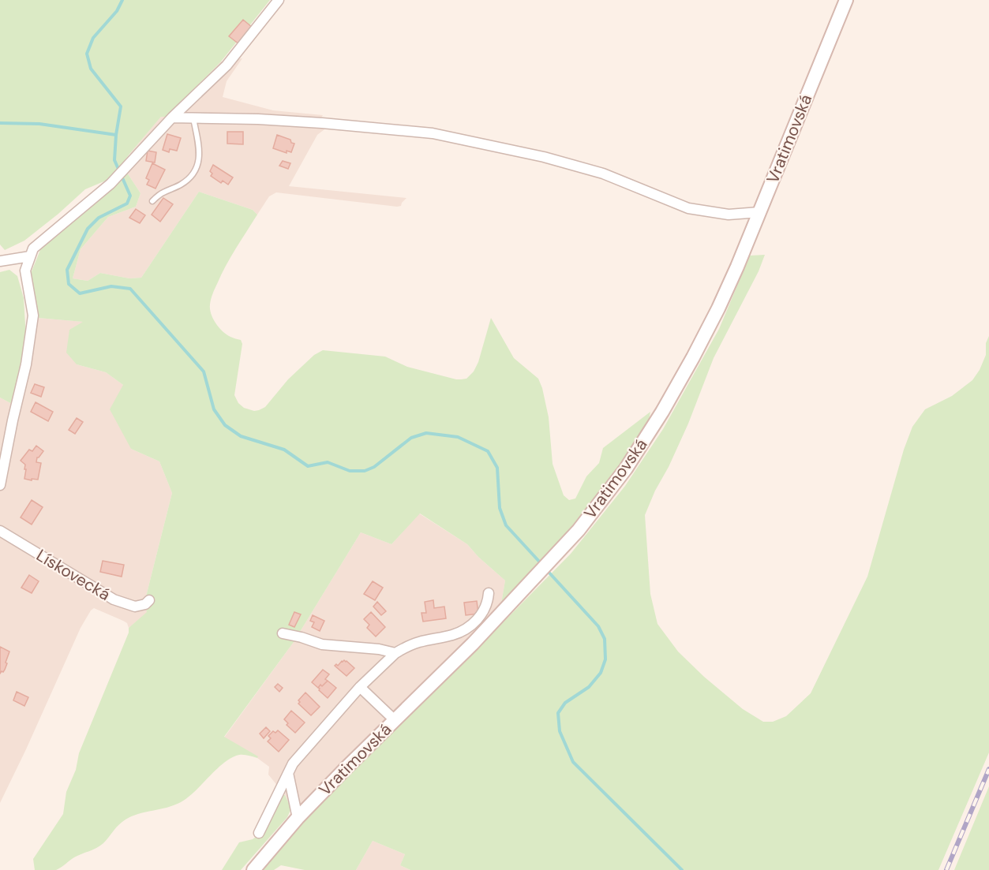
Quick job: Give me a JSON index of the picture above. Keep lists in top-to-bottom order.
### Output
{
  "streets": {
    "main road": ["Vratimovská"],
    "street": ["Lískovecká"]
  }
}
